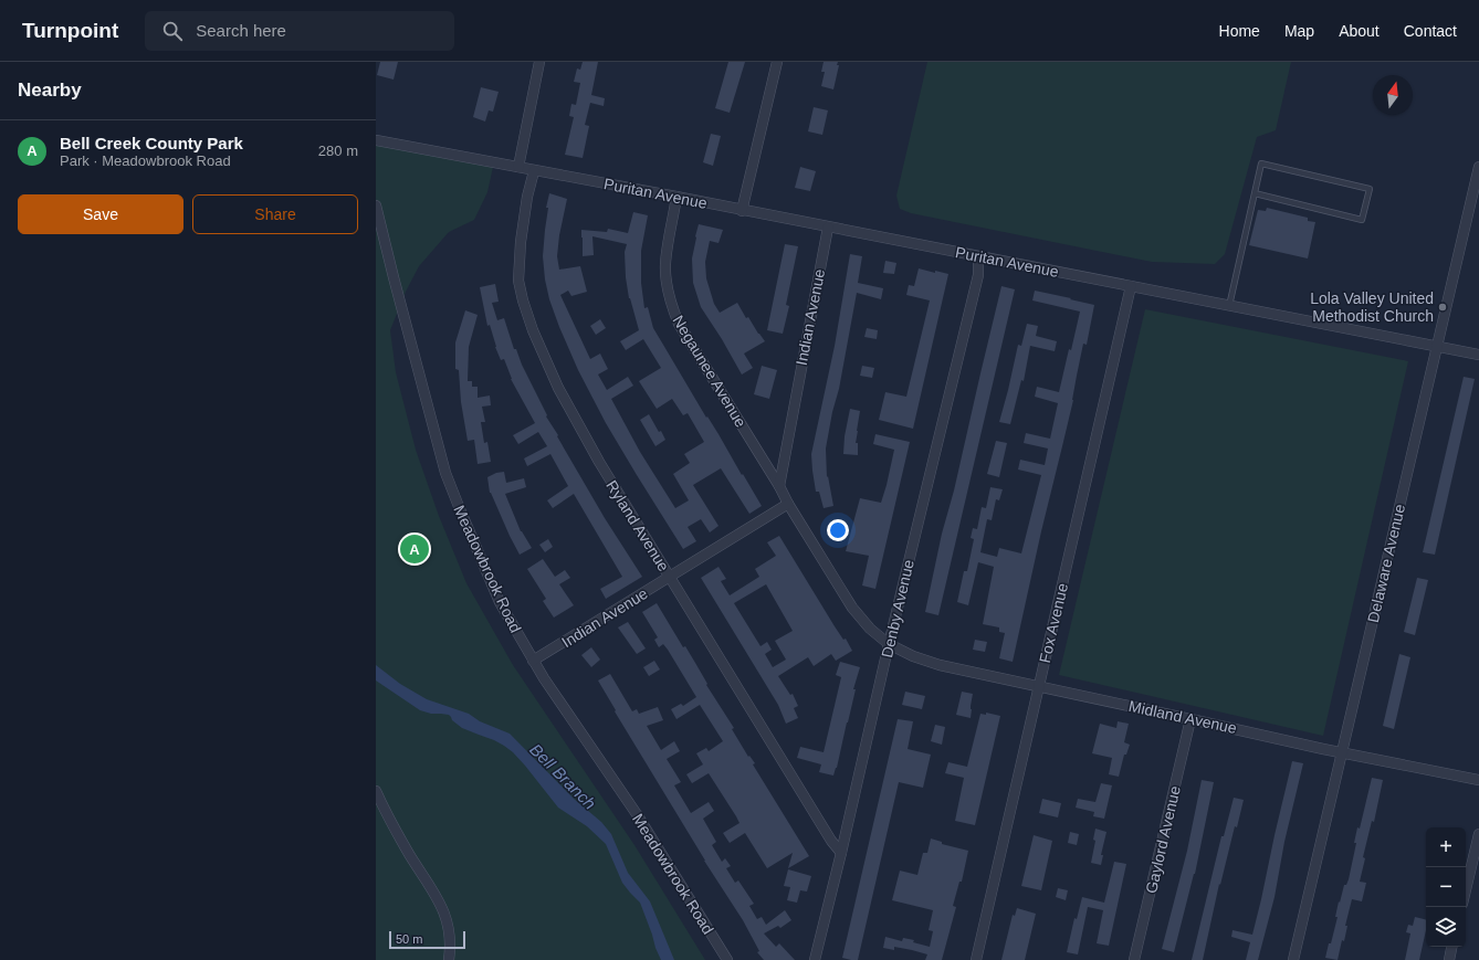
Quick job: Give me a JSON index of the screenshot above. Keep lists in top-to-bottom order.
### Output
{
  "streets": {
    "street": [
      "Puritan Avenue",
      "Indian Avenue",
      "Negaunee Avenue",
      "Ryland Avenue",
      "Delaware Avenue",
      "Meadowbrook Road",
      "Denby Avenue",
      "Fox Avenue",
      "Midland Avenue",
      "Gaylord Avenue"
    ]
  },
  "crossings": [
    ["Puritan Avenue", "Indian Avenue"],
    ["Puritan Avenue", "Negaunee Avenue"],
    ["Puritan Avenue", "Ryland Avenue"],
    ["Puritan Avenue", "Delaware Avenue"],
    ["Puritan Avenue", "Denby Avenue"],
    ["Puritan Avenue", "Fox Avenue"],
    ["Indian Avenue", "Negaunee Avenue"],
    ["Indian Avenue", "Ryland Avenue"],
    ["Indian Avenue", "Meadowbrook Road"],
    ["Ryland Avenue", "Denby Avenue"],
    ["Delaware Avenue", "Midland Avenue"],
    ["Denby Avenue", "Midland Avenue"],
    ["Fox Avenue", "Midland Avenue"],
    ["Midland Avenue", "Gaylord Avenue"]
  ],
  "water": ["Bell Branch"],
  "places": ["Lola Valley United Methodist Church"],
  "scale_bar": "50 m",
  "north": "top",
  "page": {
    "header": "Turnpoint",
    "search": "Search here",
    "nav": [
      "Home",
      "Map",
      "About",
      "Contact"
    ],
    "heading": "Nearby",
    "list": [
      {
        "mark": "A",
        "name": "Bell Creek County Park",
        "note": "Park · Meadowbrook Road",
        "value": "280 m"
      }
    ],
    "buttons": ["Save", "Share"],
    "pins": "A",
    "map_buttons": ["+", "−"],
    "scale": "50 m"
  }
}
